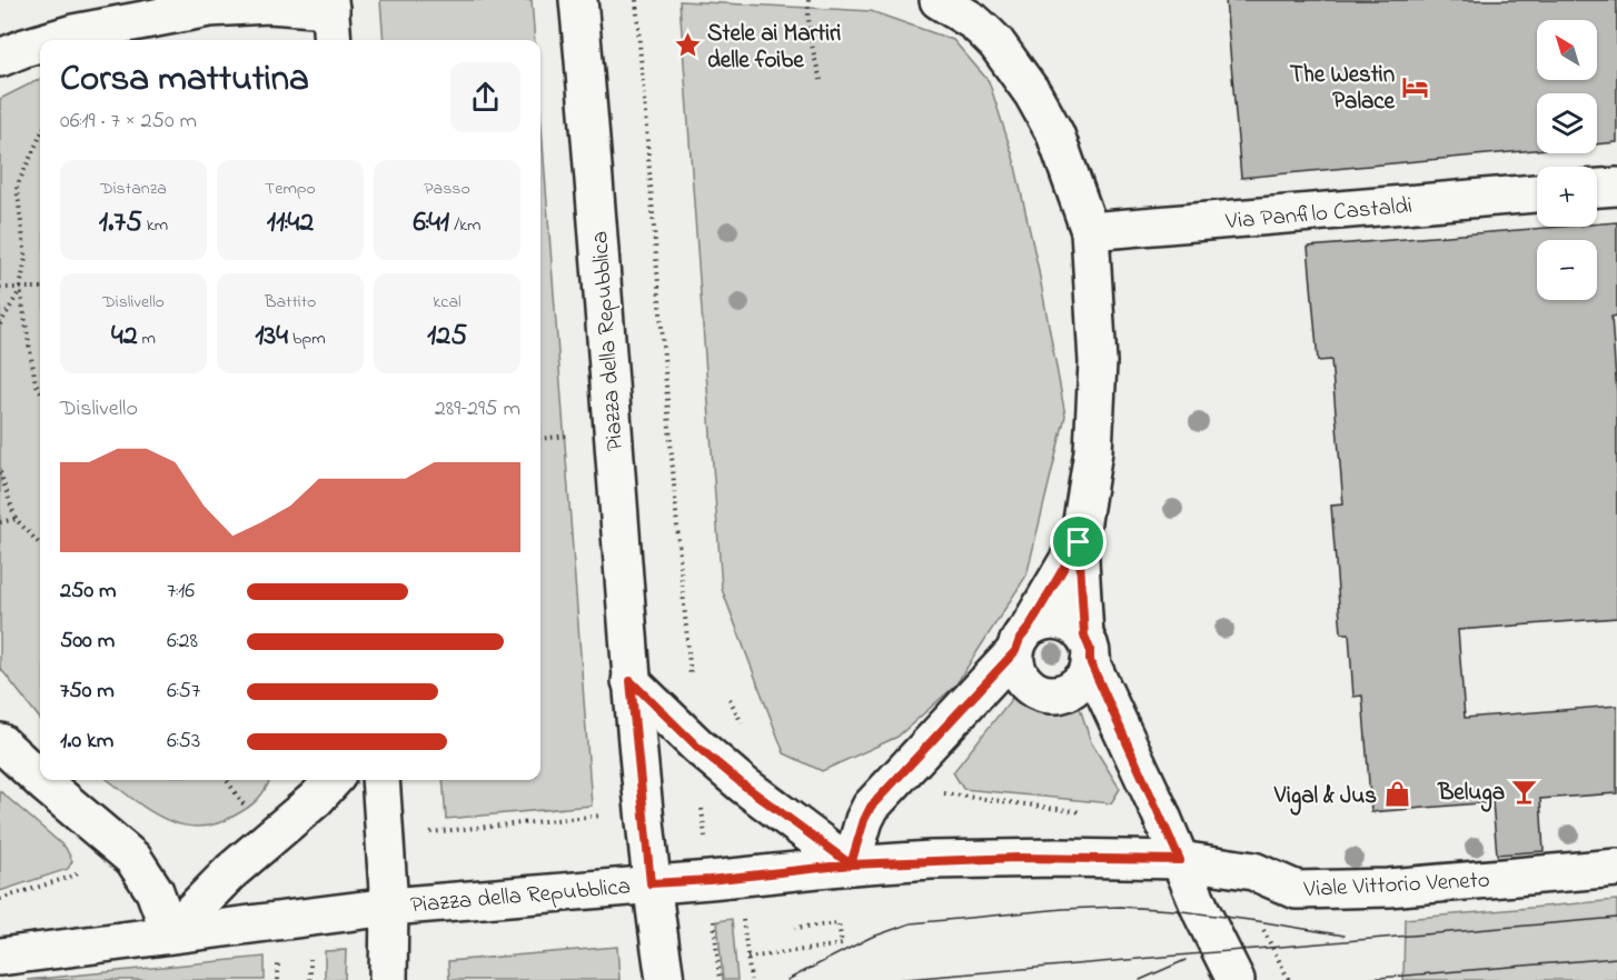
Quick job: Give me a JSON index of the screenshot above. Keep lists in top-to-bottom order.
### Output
{
  "streets": {
    "street": ["Via Panfilo Castaldi", "Piazza della Repubblica", "Viale Vittorio Veneto"]
  },
  "crossings": [
    ["Piazza della Repubblica", "Viale Vittorio Veneto"]
  ],
  "places": {
    "place": ["Stele ai Martiri delle foibe"],
    "hotel": ["The Westin Palace"],
    "bar": ["Beluga"],
    "shop": ["Vigal & Jus"]
  },
  "north": "top left",
  "page": {
    "map_buttons": ["+", "−"],
    "heading": ["Corsa mattutina", "06:19 · 7 × 250 m"],
    "stats": [
      ["Distanza", "1.75 km"],
      ["Tempo", "11:42"],
      ["Passo", "6:41 /km"],
      ["Dislivello", "42 m"],
      ["Battito", "134 bpm"],
      ["kcal", "125"]
    ],
    "chart": ["Dislivello", "289–295 m"],
    "list": [
      {
        "name": "250 m",
        "note": "7:16"
      },
      {
        "name": "500 m",
        "note": "6:28"
      },
      {
        "name": "750 m",
        "note": "6:57"
      },
      {
        "name": "1.0 km",
        "note": "6:53"
      }
    ]
  }
}
